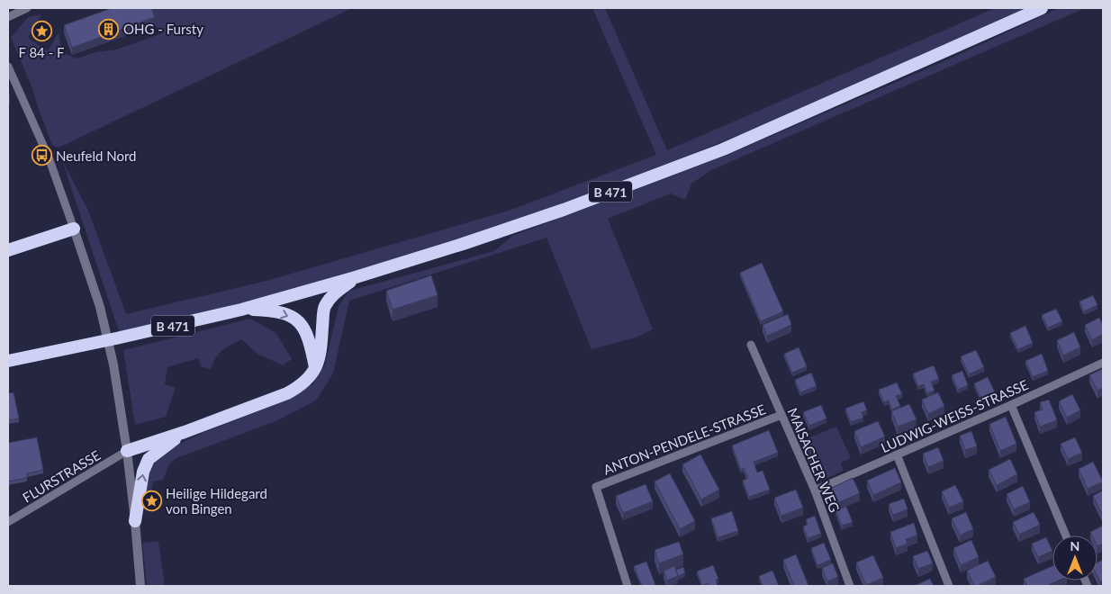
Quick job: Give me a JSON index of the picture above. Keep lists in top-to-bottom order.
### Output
{
  "streets": {
    "highway": ["B 471"],
    "street": [
      "LUDWIG-WEISS-STRASSE",
      "ANTON-PENDELE-STRASSE",
      "MAISACHER WEG",
      "FLURSTRASSE"
    ]
  },
  "crossings": [
    ["LUDWIG-WEISS-STRASSE", "MAISACHER WEG"],
    ["ANTON-PENDELE-STRASSE", "MAISACHER WEG"]
  ],
  "places": {
    "building": ["OHG - Fursty"],
    "place": ["F 84 - F", "Heilige Hildegard von Bingen"],
    "bus stop": ["Neufeld Nord"]
  },
  "north": "top"
}
